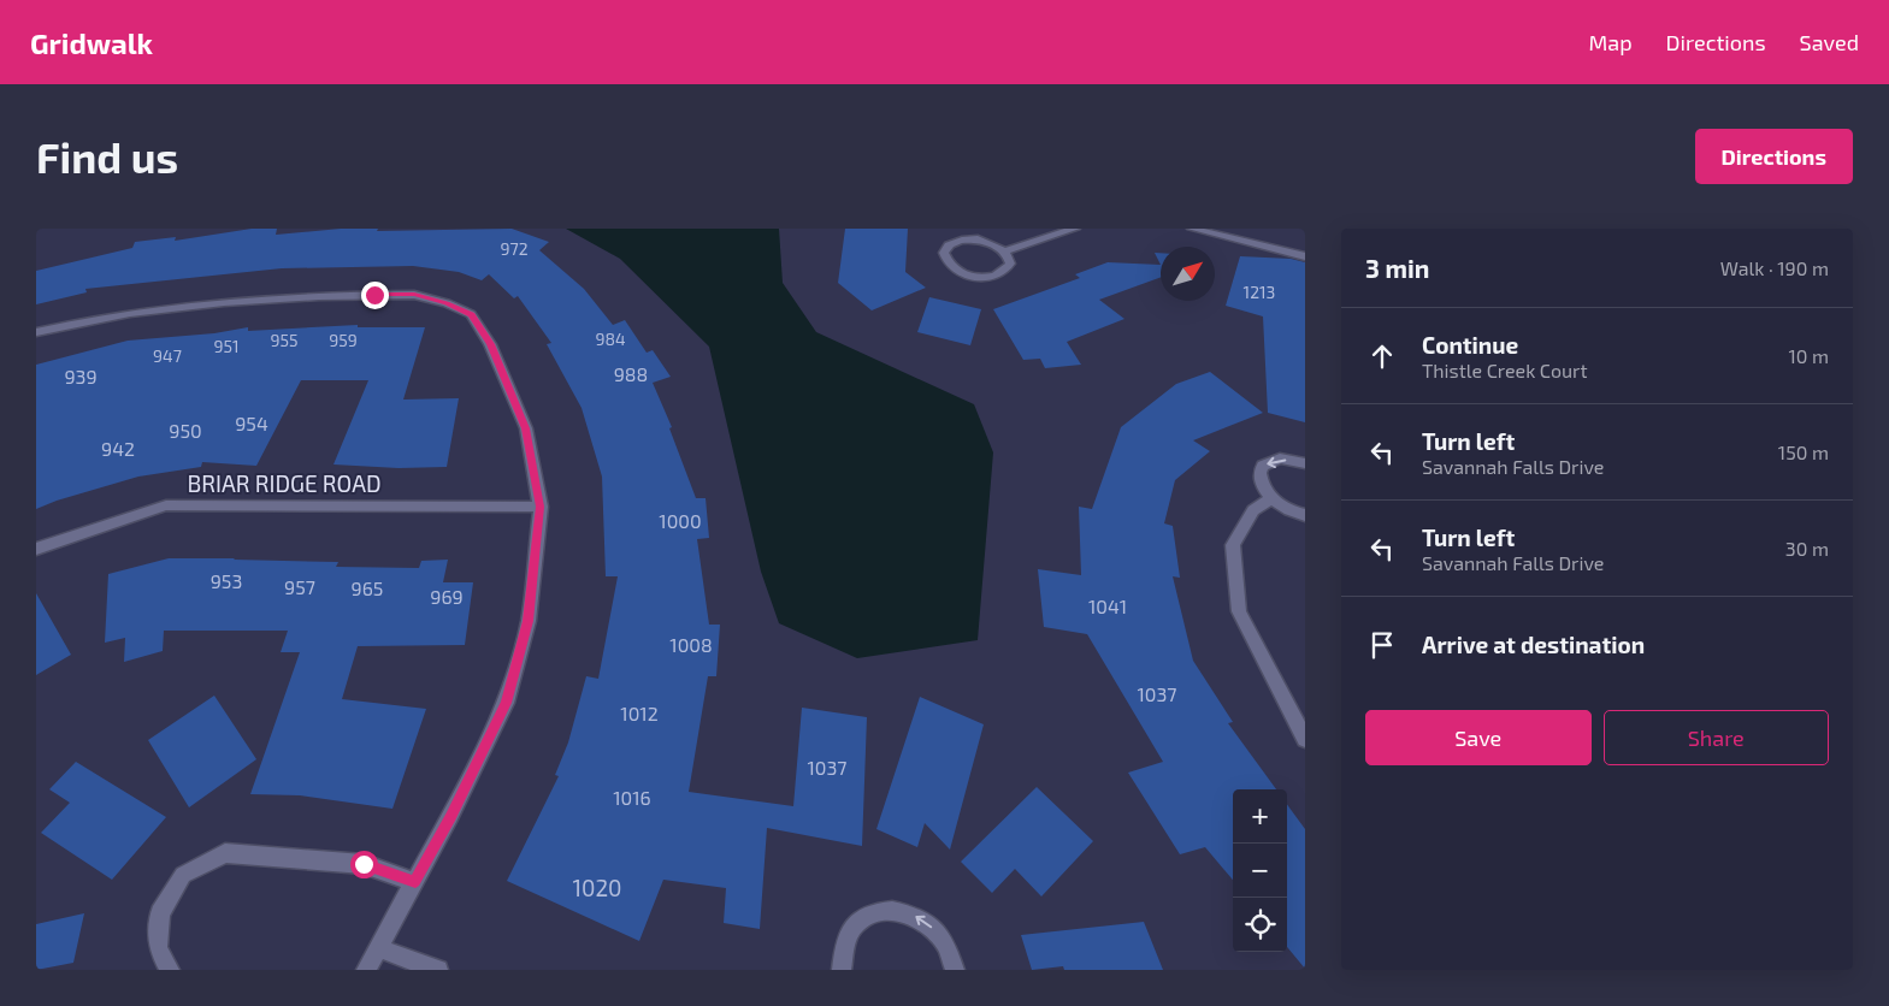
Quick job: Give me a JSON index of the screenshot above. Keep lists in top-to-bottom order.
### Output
{
  "streets": {
    "street": ["BRIAR RIDGE ROAD"]
  },
  "house_numbers": [
    "972",
    "1213",
    "984",
    "955",
    "959",
    "951",
    "947",
    "988",
    "939",
    "954",
    "950",
    "942",
    "1000",
    "953",
    "957",
    "965",
    "969",
    "1041",
    "1008",
    "1037",
    "1012",
    "1037",
    "1016",
    "1020"
  ],
  "north": "top right",
  "page": {
    "header": "Gridwalk",
    "nav": ["Map", "Directions", "Saved"],
    "buttons": [
      "Directions",
      ["Save", "Share"]
    ],
    "title": "Find us",
    "heading": ["3 min", "Walk · 190 m"],
    "list": [
      ["Continue", "Thistle Creek Court", "10 m"],
      ["Turn left", "Savannah Falls Drive", "150 m"],
      ["Turn left", "Savannah Falls Drive", "30 m"],
      "Arrive at destination"
    ],
    "map_buttons": ["+", "−"]
  }
}
